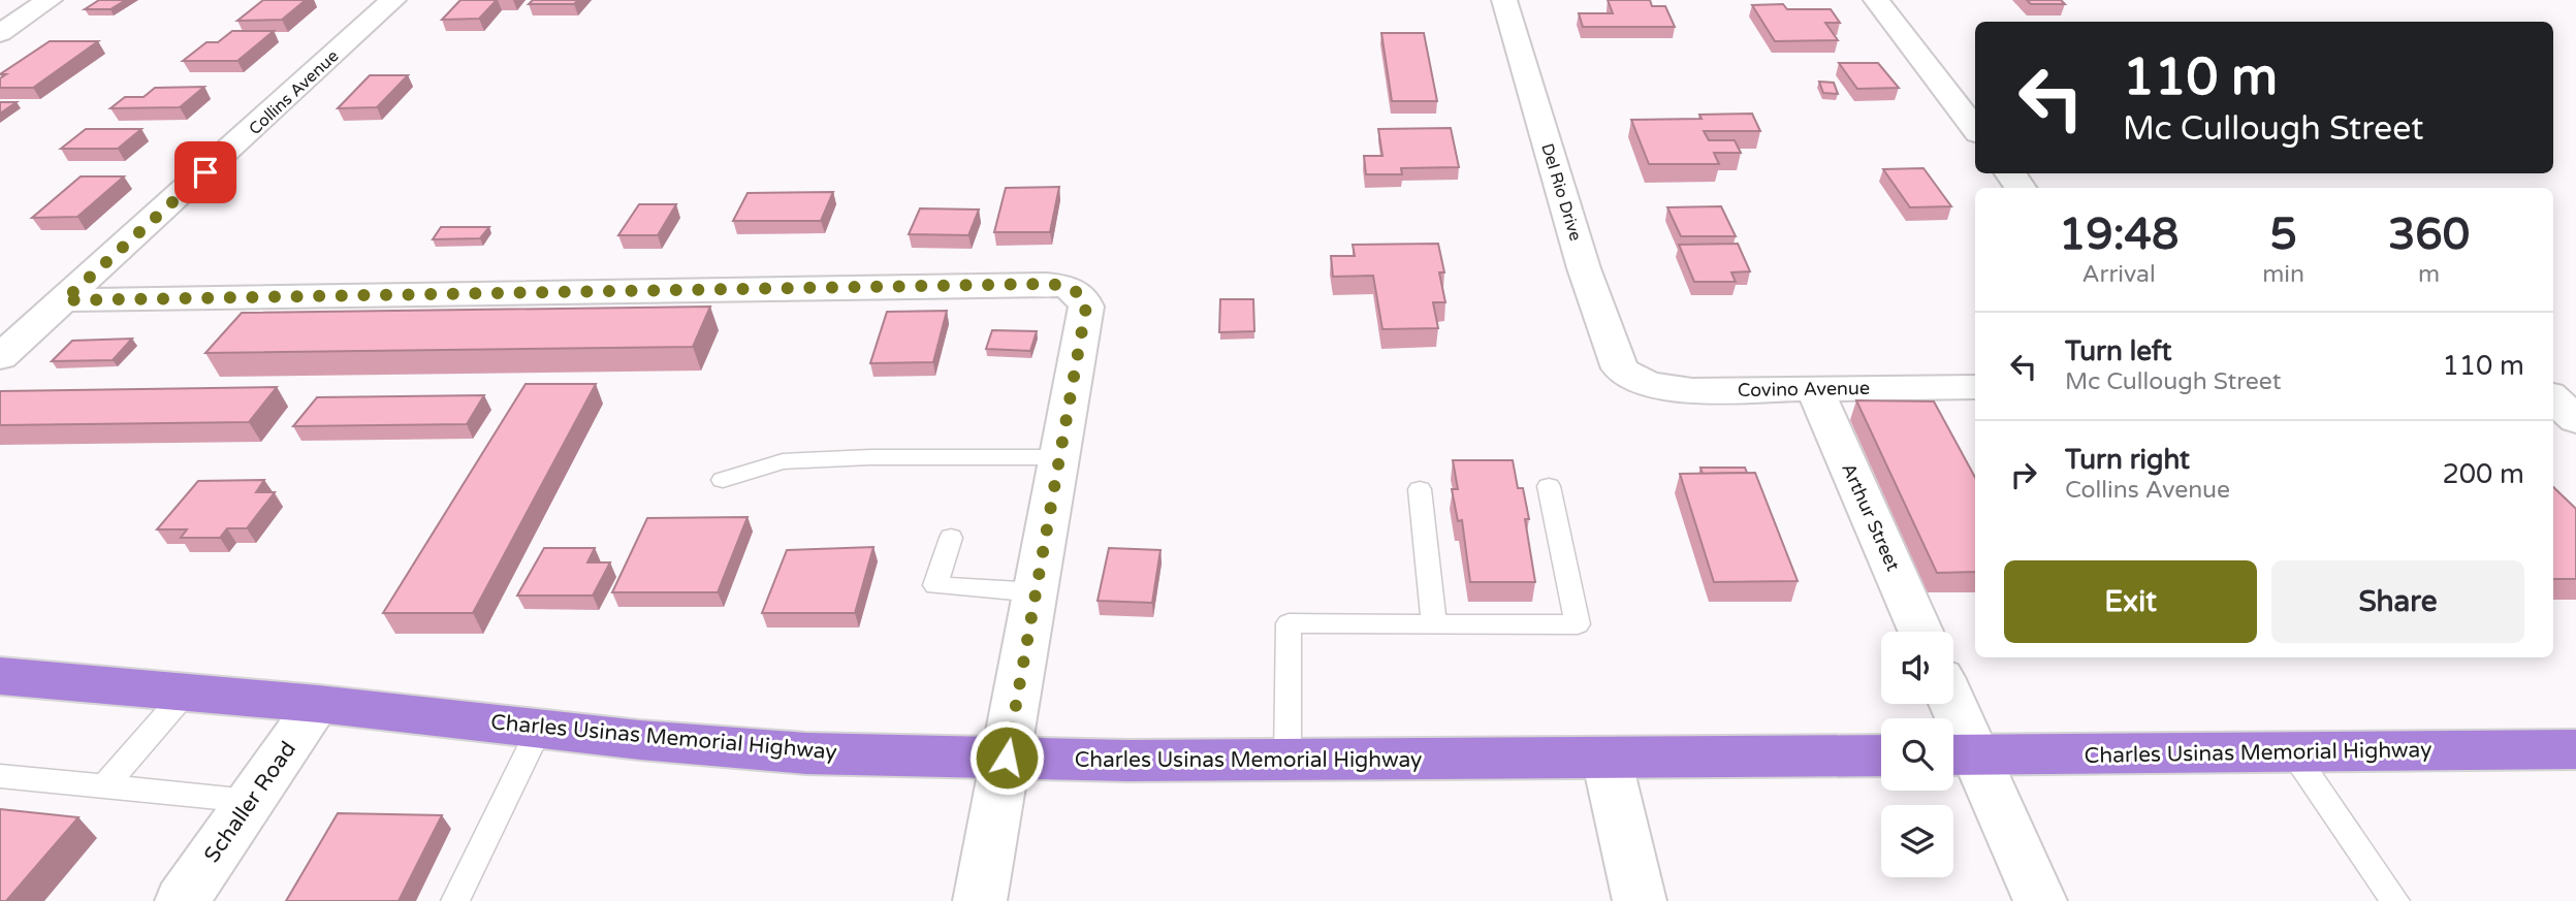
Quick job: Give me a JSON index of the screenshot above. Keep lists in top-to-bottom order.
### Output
{
  "streets": {
    "highway": ["Charles Usinas Memorial Highway"],
    "street": [
      "Collins Avenue",
      "Del Rio Drive",
      "Covino Avenue",
      "Arthur Street",
      "Schaller Road"
    ]
  },
  "crossings": [
    ["Del Rio Drive", "Covino Avenue"],
    ["Covino Avenue", "Arthur Street"],
    ["Charles Usinas Memorial Highway", "Schaller Road"]
  ],
  "page": {
    "turn": ["110 m", "Mc Cullough Street"],
    "eta": [
      "19:48",
      "Arrival",
      "5",
      "min",
      "360",
      "m"
    ],
    "list": [
      {
        "name": "Turn left",
        "note": "Mc Cullough Street",
        "value": "110 m"
      },
      {
        "name": "Turn right",
        "note": "Collins Avenue",
        "value": "200 m"
      }
    ],
    "buttons": ["Exit", "Share"]
  }
}
